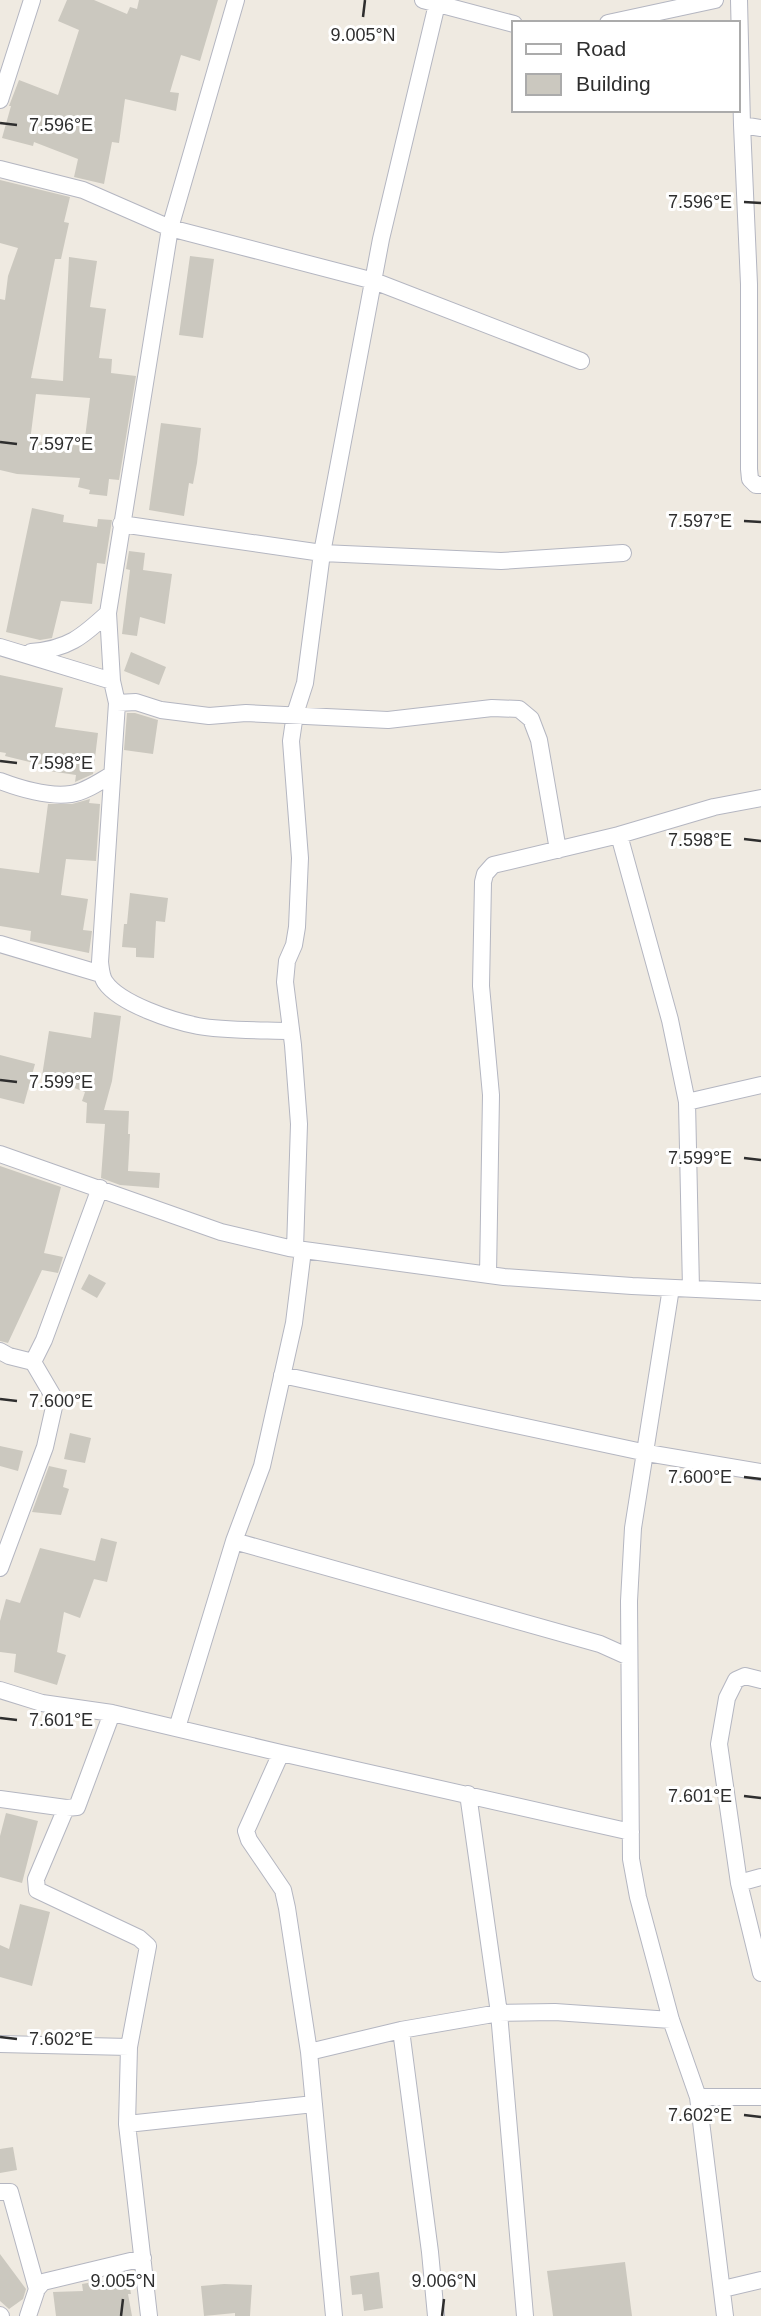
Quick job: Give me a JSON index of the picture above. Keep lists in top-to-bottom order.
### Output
{
  "legend": ["Road", "Building"],
  "coordinates": [
    "9.005°N",
    "7.596°E",
    "7.597°E",
    "7.598°E",
    "7.599°E",
    "7.600°E",
    "7.601°E",
    "7.602°E",
    "9.006°N"
  ]
}
